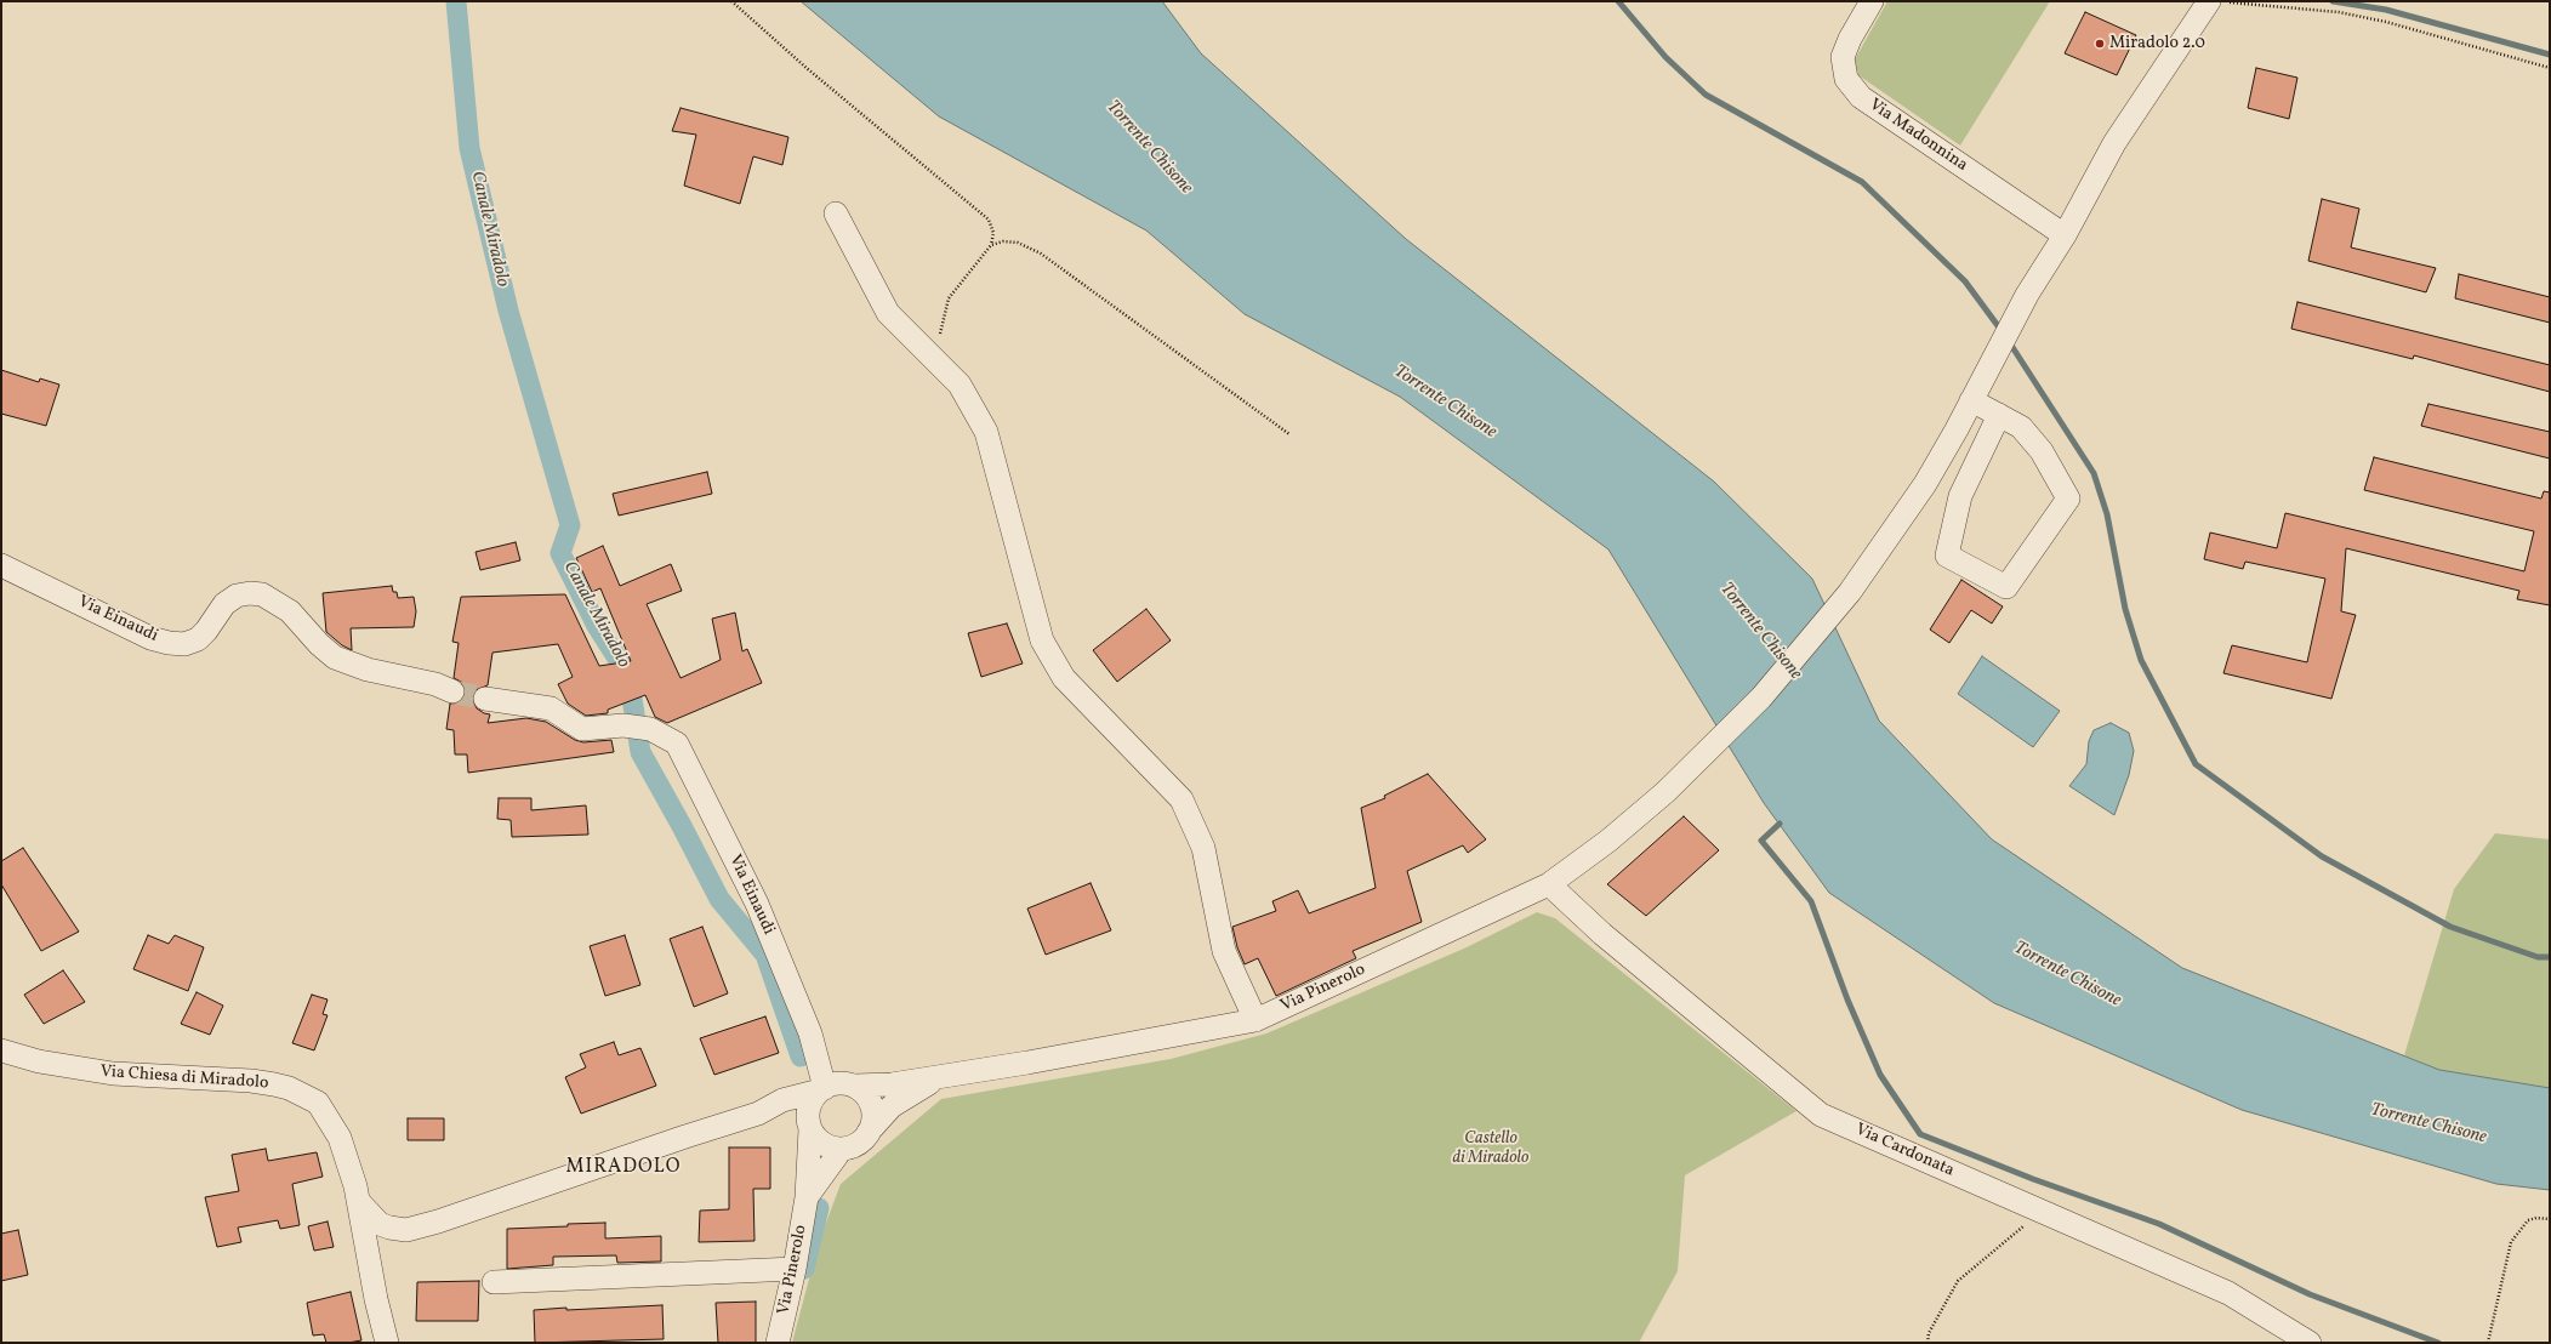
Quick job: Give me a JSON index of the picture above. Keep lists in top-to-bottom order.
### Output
{
  "streets": {
    "street": [
      "Via Madonnina",
      "Via Einaudi",
      "Via Pinerolo",
      "Via Chiesa di Miradolo",
      "Via Cardonata"
    ]
  },
  "crossings": [
    ["Via Madonnina", "Via Pinerolo"],
    ["Via Einaudi", "Via Pinerolo"],
    ["Via Pinerolo", "Via Cardonata"]
  ],
  "districts": ["MIRADOLO"],
  "water": ["Torrente Chisone", "Canale Miradolo"],
  "parks": ["Castello di Miradolo"],
  "places": ["Miradolo 2.0"]
}
